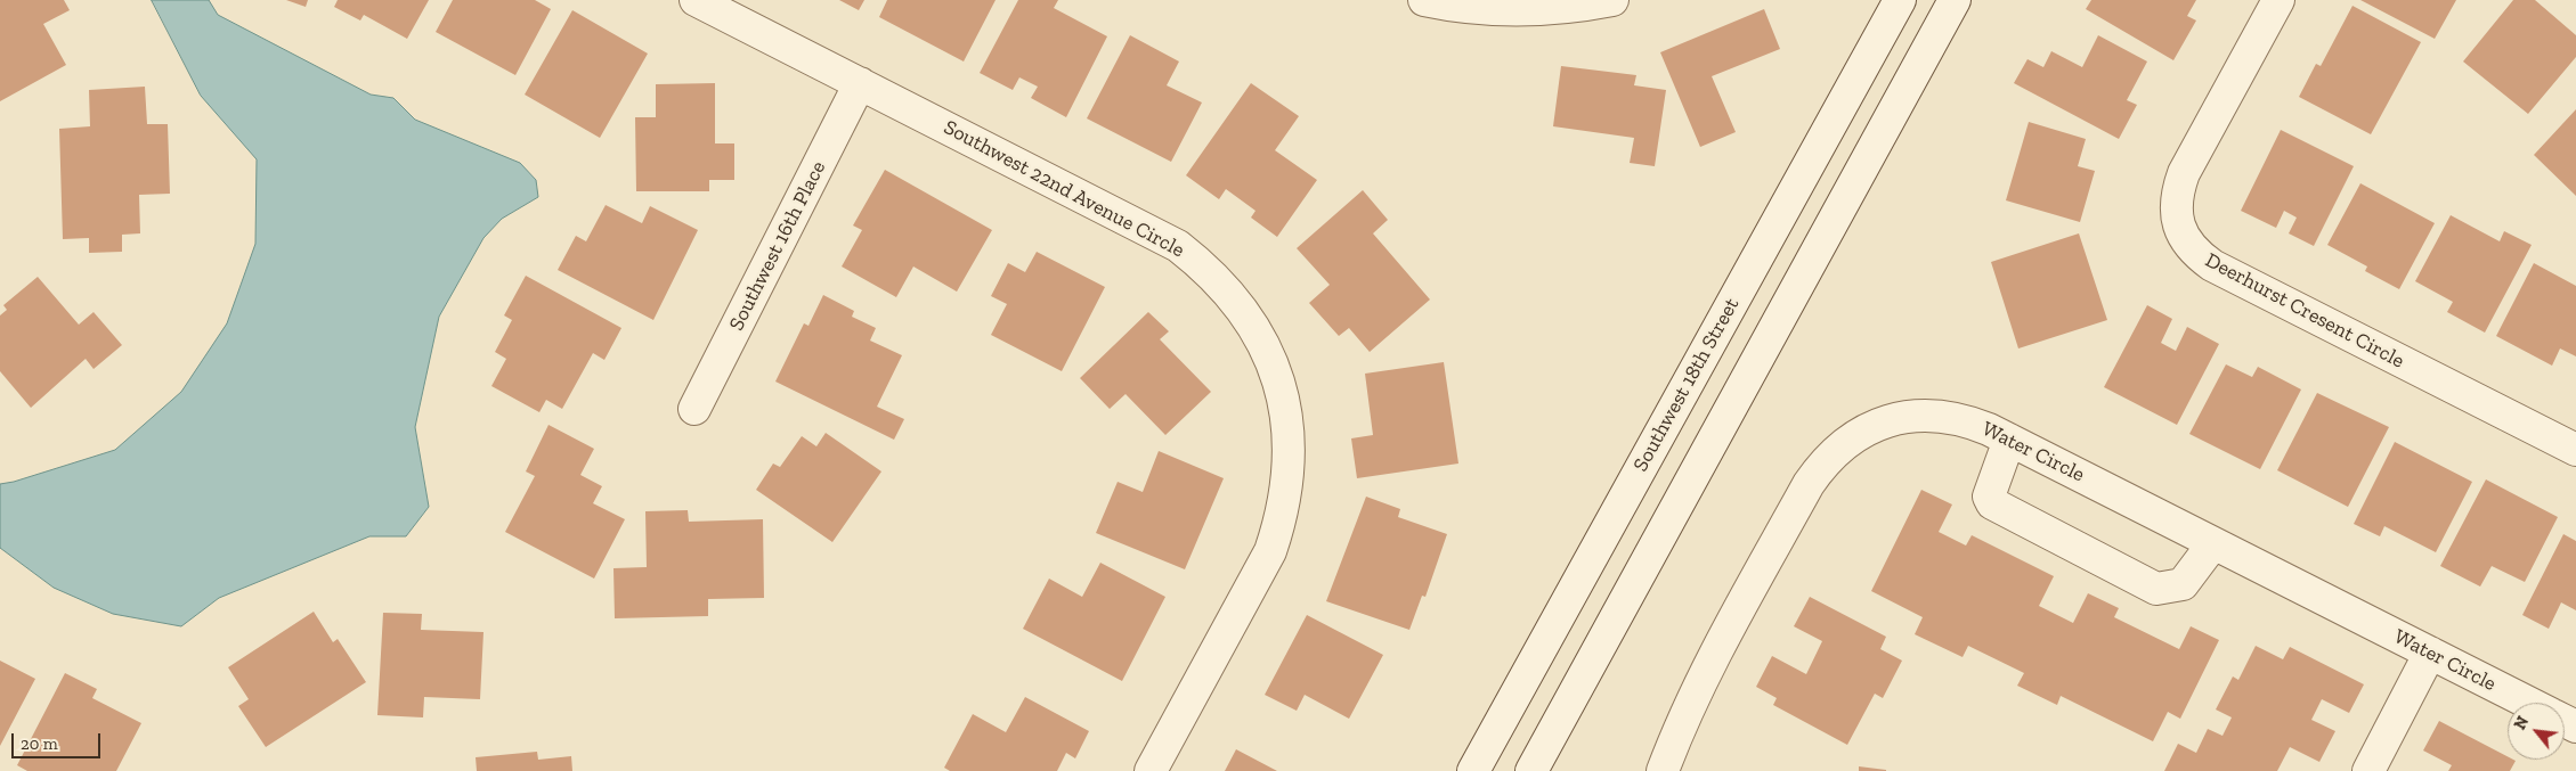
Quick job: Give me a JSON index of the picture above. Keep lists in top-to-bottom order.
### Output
{
  "streets": {
    "street": [
      "Southwest 22nd Avenue Circle",
      "Southwest 16th Place",
      "Deerhurst Cresent Circle",
      "Southwest 18th Street",
      "Water Circle"
    ]
  },
  "crossings": [
    ["Southwest 22nd Avenue Circle", "Southwest 16th Place"]
  ],
  "scale_bar": "20 m",
  "north": "top left"
}
